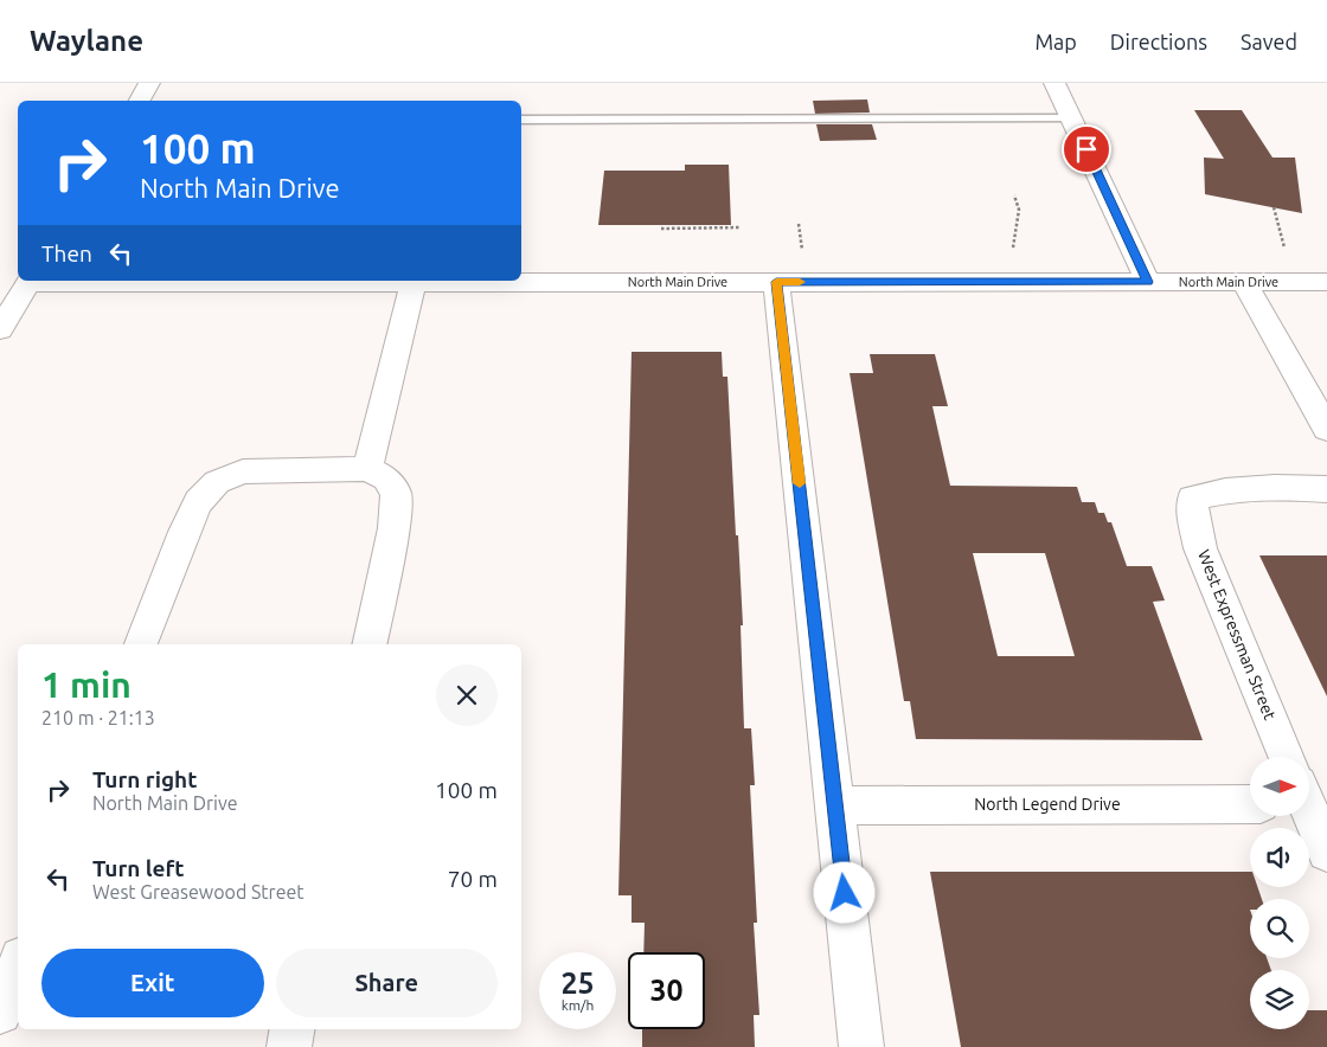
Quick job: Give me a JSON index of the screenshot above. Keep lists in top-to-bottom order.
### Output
{
  "streets": {
    "street": ["North Main Drive", "West Expressman Street", "North Legend Drive"]
  },
  "north": "right",
  "page": {
    "header": "Waylane",
    "nav": ["Map", "Directions", "Saved"],
    "turn": ["100 m", "North Main Drive"],
    "then": "Then",
    "heading": ["1 min", "210 m · 21:13"],
    "list": [
      {
        "name": "Turn right",
        "note": "North Main Drive",
        "value": "100 m"
      },
      {
        "name": "Turn left",
        "note": "West Greasewood Street",
        "value": "70 m"
      }
    ],
    "buttons": ["Exit", "Share"],
    "speed": "25 km/h",
    "limit": "30"
  }
}
